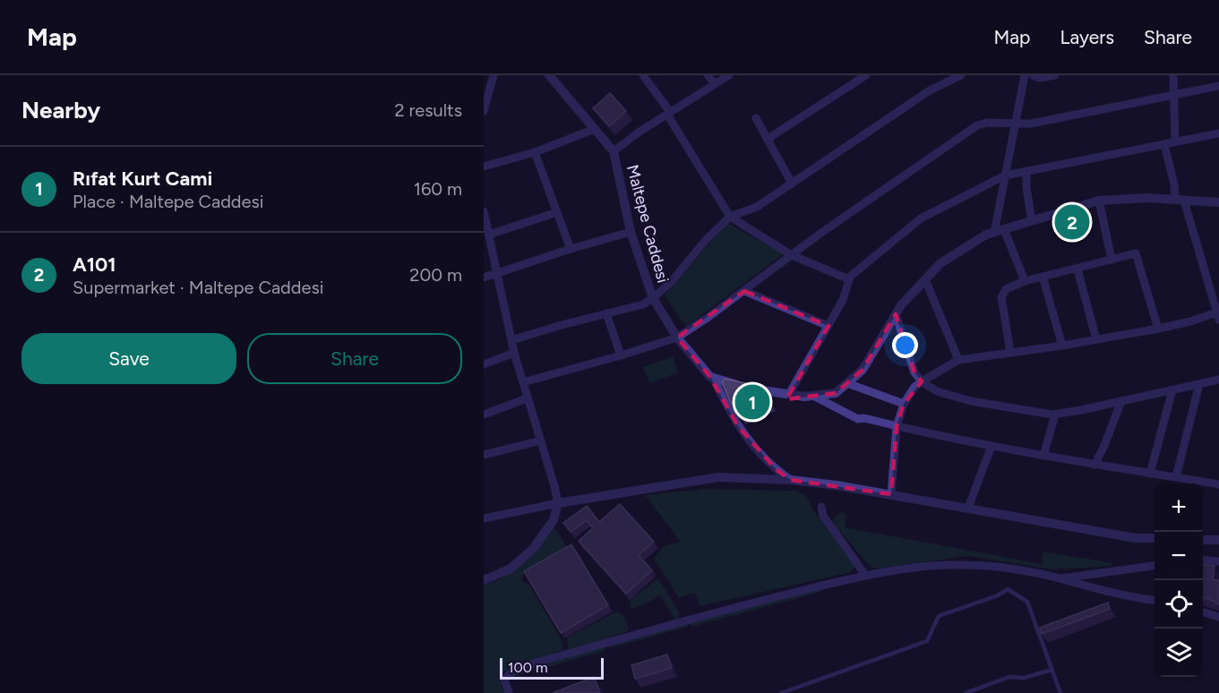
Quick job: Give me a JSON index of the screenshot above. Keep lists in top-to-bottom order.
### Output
{
  "streets": {
    "street": ["Maltepe Caddesi"]
  },
  "scale_bar": "100 m",
  "page": {
    "header": "Map",
    "nav": ["Map", "Layers", "Share"],
    "heading": ["Nearby", "2 results"],
    "list": [
      {
        "mark": "1",
        "name": "Rıfat Kurt Cami",
        "note": "Place · Maltepe Caddesi",
        "value": "160 m"
      },
      {
        "mark": "2",
        "name": "A101",
        "note": "Supermarket · Maltepe Caddesi",
        "value": "200 m"
      }
    ],
    "pins": ["2", "1"],
    "buttons": ["Save", "Share"],
    "map_buttons": ["+", "−"],
    "scale": "100 m"
  }
}
